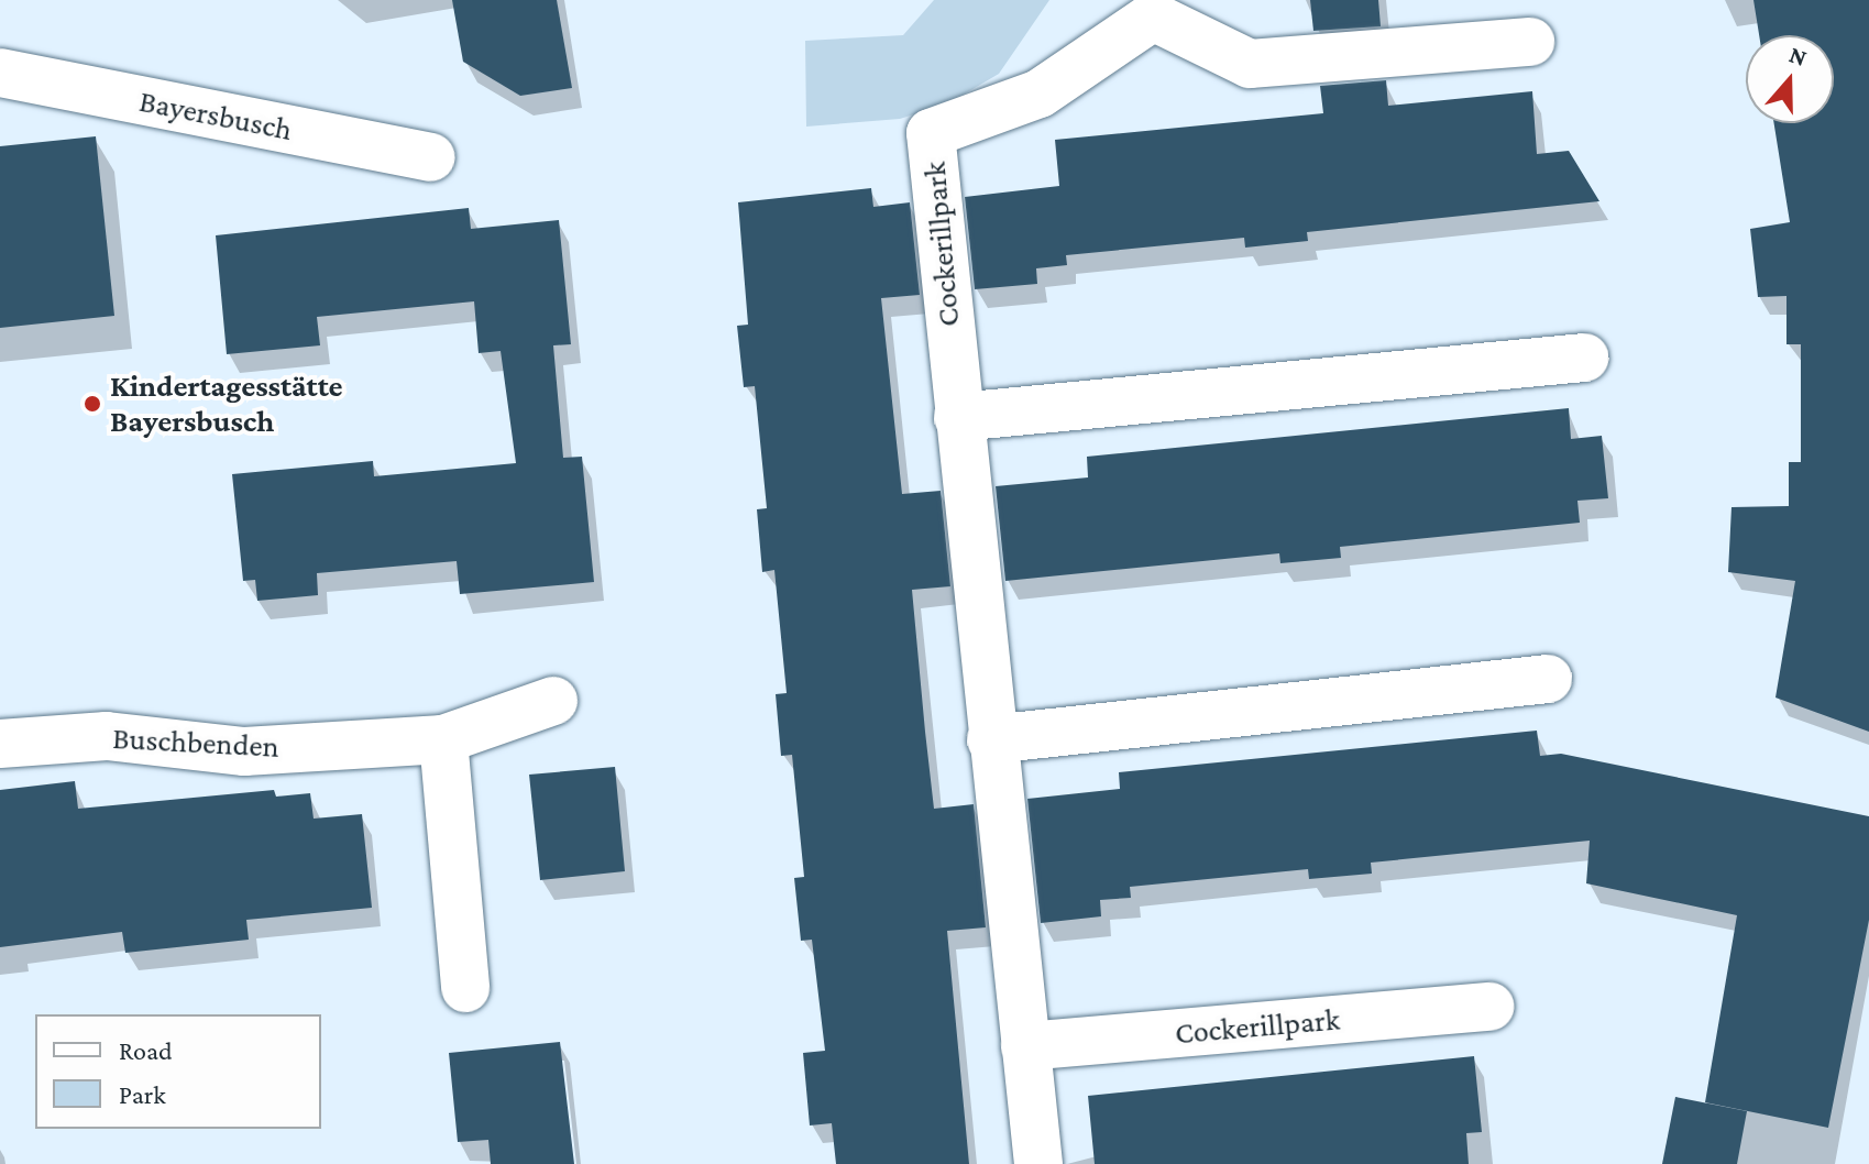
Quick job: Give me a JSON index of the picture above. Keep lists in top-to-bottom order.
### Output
{
  "streets": {
    "street": ["Bayersbusch", "Cockerillpark", "Buschbenden"]
  },
  "places": ["Kindertagesstätte Bayersbusch"],
  "legend": ["Road", "Park"],
  "north": "top"
}
